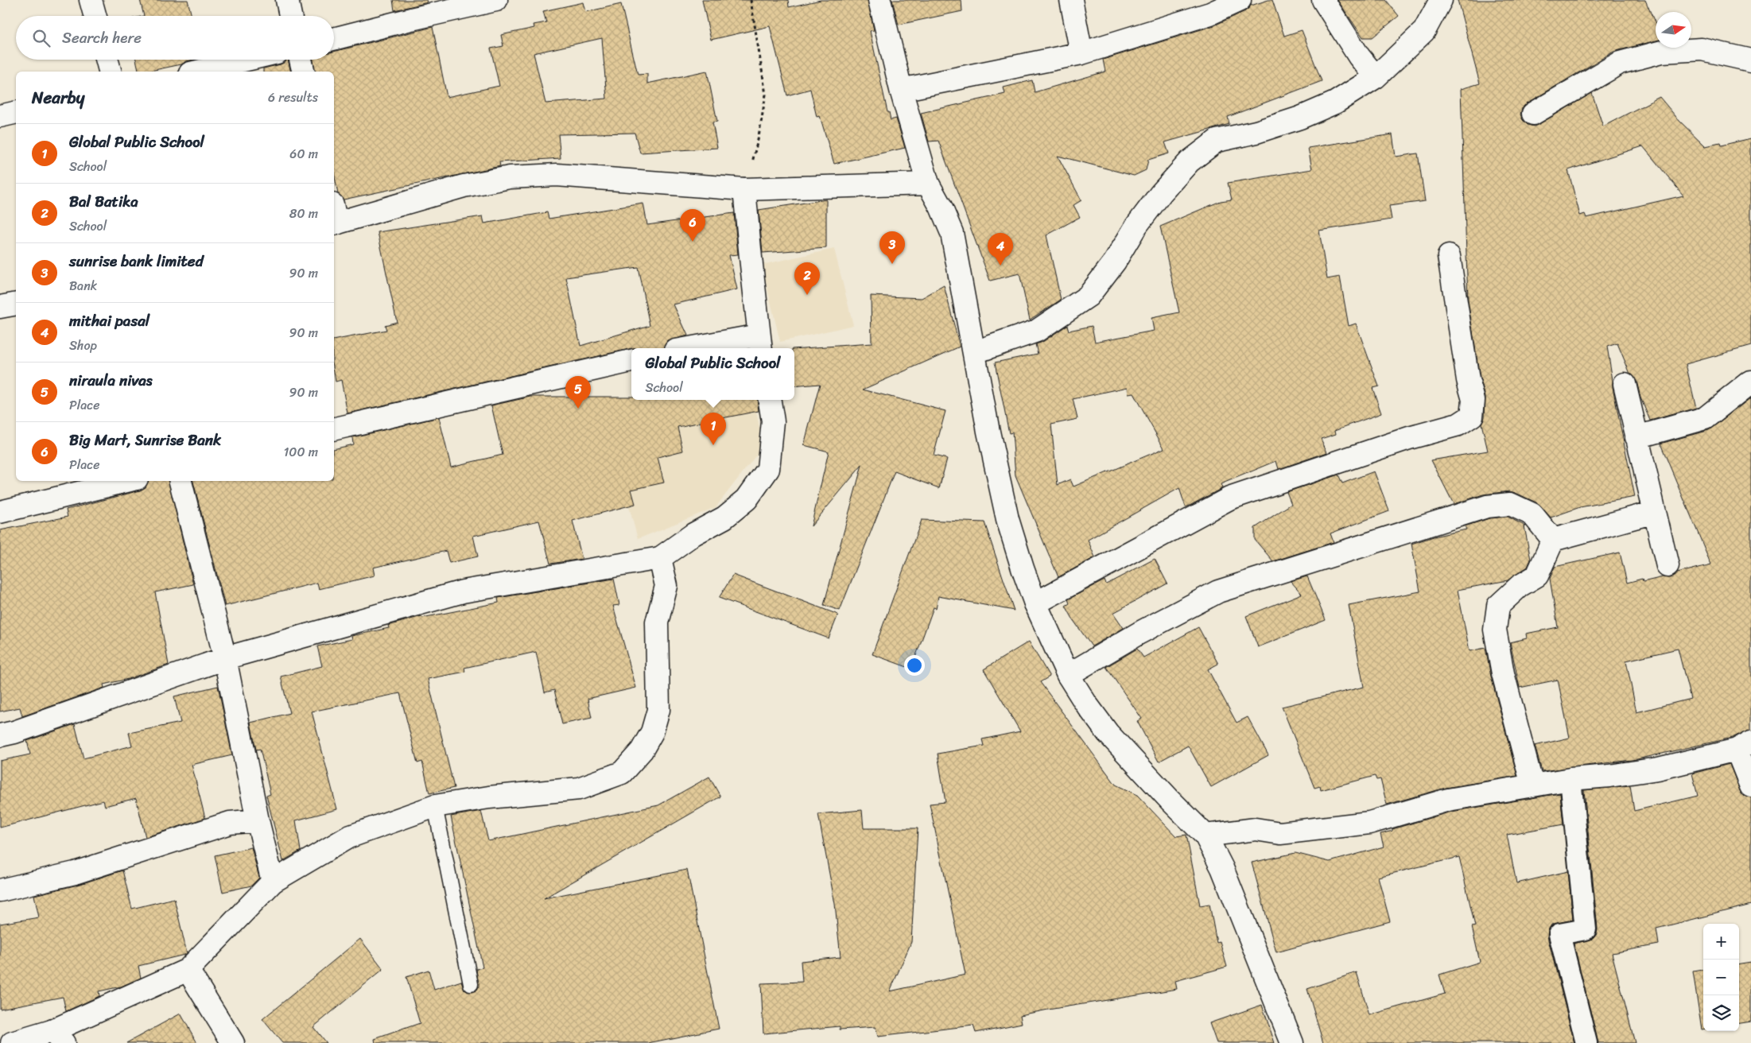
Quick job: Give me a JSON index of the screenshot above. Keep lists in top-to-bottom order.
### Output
{
  "north": "right",
  "page": {
    "search": "Search here",
    "heading": ["Nearby", "6 results"],
    "list": [
      {
        "mark": "1",
        "name": "Global Public School",
        "note": "School",
        "value": "60 m"
      },
      {
        "mark": "2",
        "name": "Bal Batika",
        "note": "School",
        "value": "80 m"
      },
      {
        "mark": "3",
        "name": "sunrise bank limited",
        "note": "Bank",
        "value": "90 m"
      },
      {
        "mark": "4",
        "name": "mithai pasal",
        "note": "Shop",
        "value": "90 m"
      },
      {
        "mark": "5",
        "name": "niraula nivas",
        "note": "Place",
        "value": "90 m"
      },
      {
        "mark": "6",
        "name": "Big Mart, Sunrise Bank",
        "note": "Place",
        "value": "100 m"
      }
    ],
    "pins": [
      "6",
      "3",
      "4",
      "2",
      "5",
      "1"
    ],
    "popup": ["Global Public School", "School"],
    "map_buttons": ["+", "−"]
  }
}
